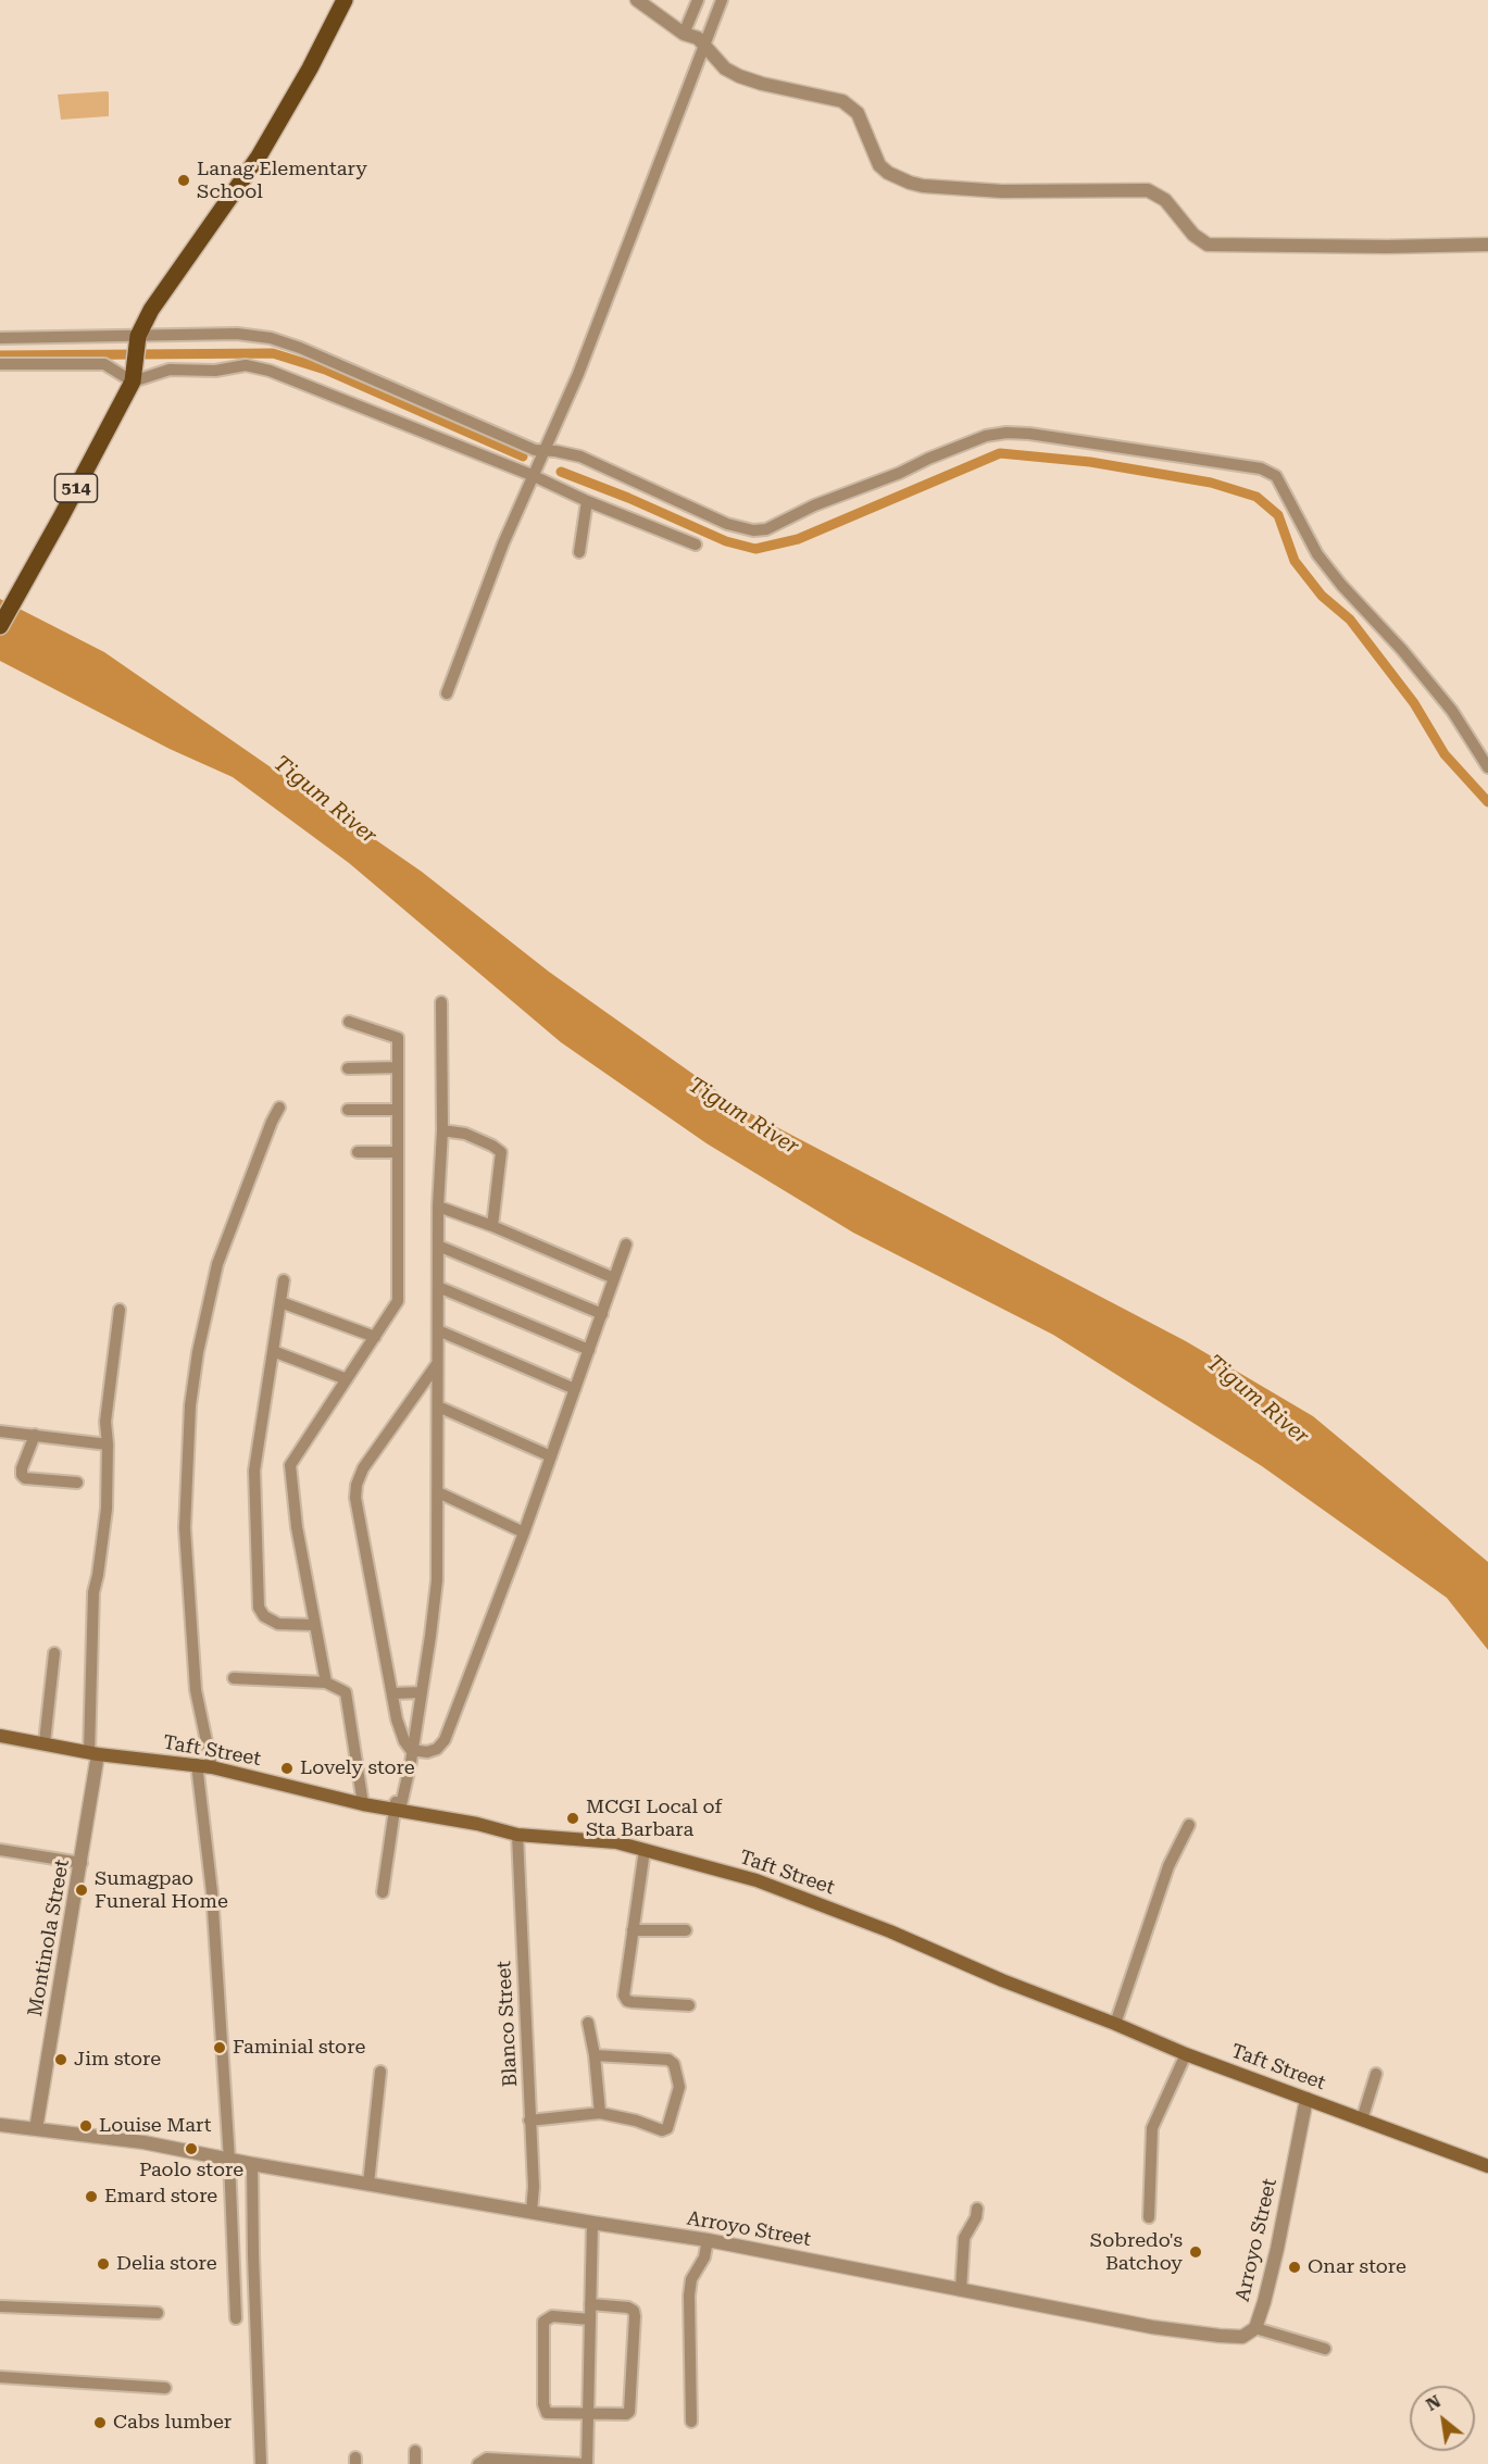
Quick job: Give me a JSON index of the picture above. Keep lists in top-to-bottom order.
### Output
{
  "streets": {
    "main road": ["514", "Taft Street"],
    "street": ["Montinola Street", "Blanco Street", "Arroyo Street"]
  },
  "crossings": [
    ["Taft Street", "Montinola Street"],
    ["Taft Street", "Blanco Street"],
    ["Taft Street", "Arroyo Street"],
    ["Montinola Street", "Arroyo Street"],
    ["Blanco Street", "Arroyo Street"]
  ],
  "water": ["Tigum River"],
  "places": [
    "Lanag Elementary School",
    "Lovely store",
    "MCGI Local of Sta Barbara",
    "Sumagpao Funeral Home",
    "Faminial store",
    "Jim store",
    "Louise Mart",
    "Paolo store",
    "Emard store",
    "Sobredo's Batchoy",
    "Delia store",
    "Onar store",
    "Cabs lumber"
  ],
  "north": "top left"
}
